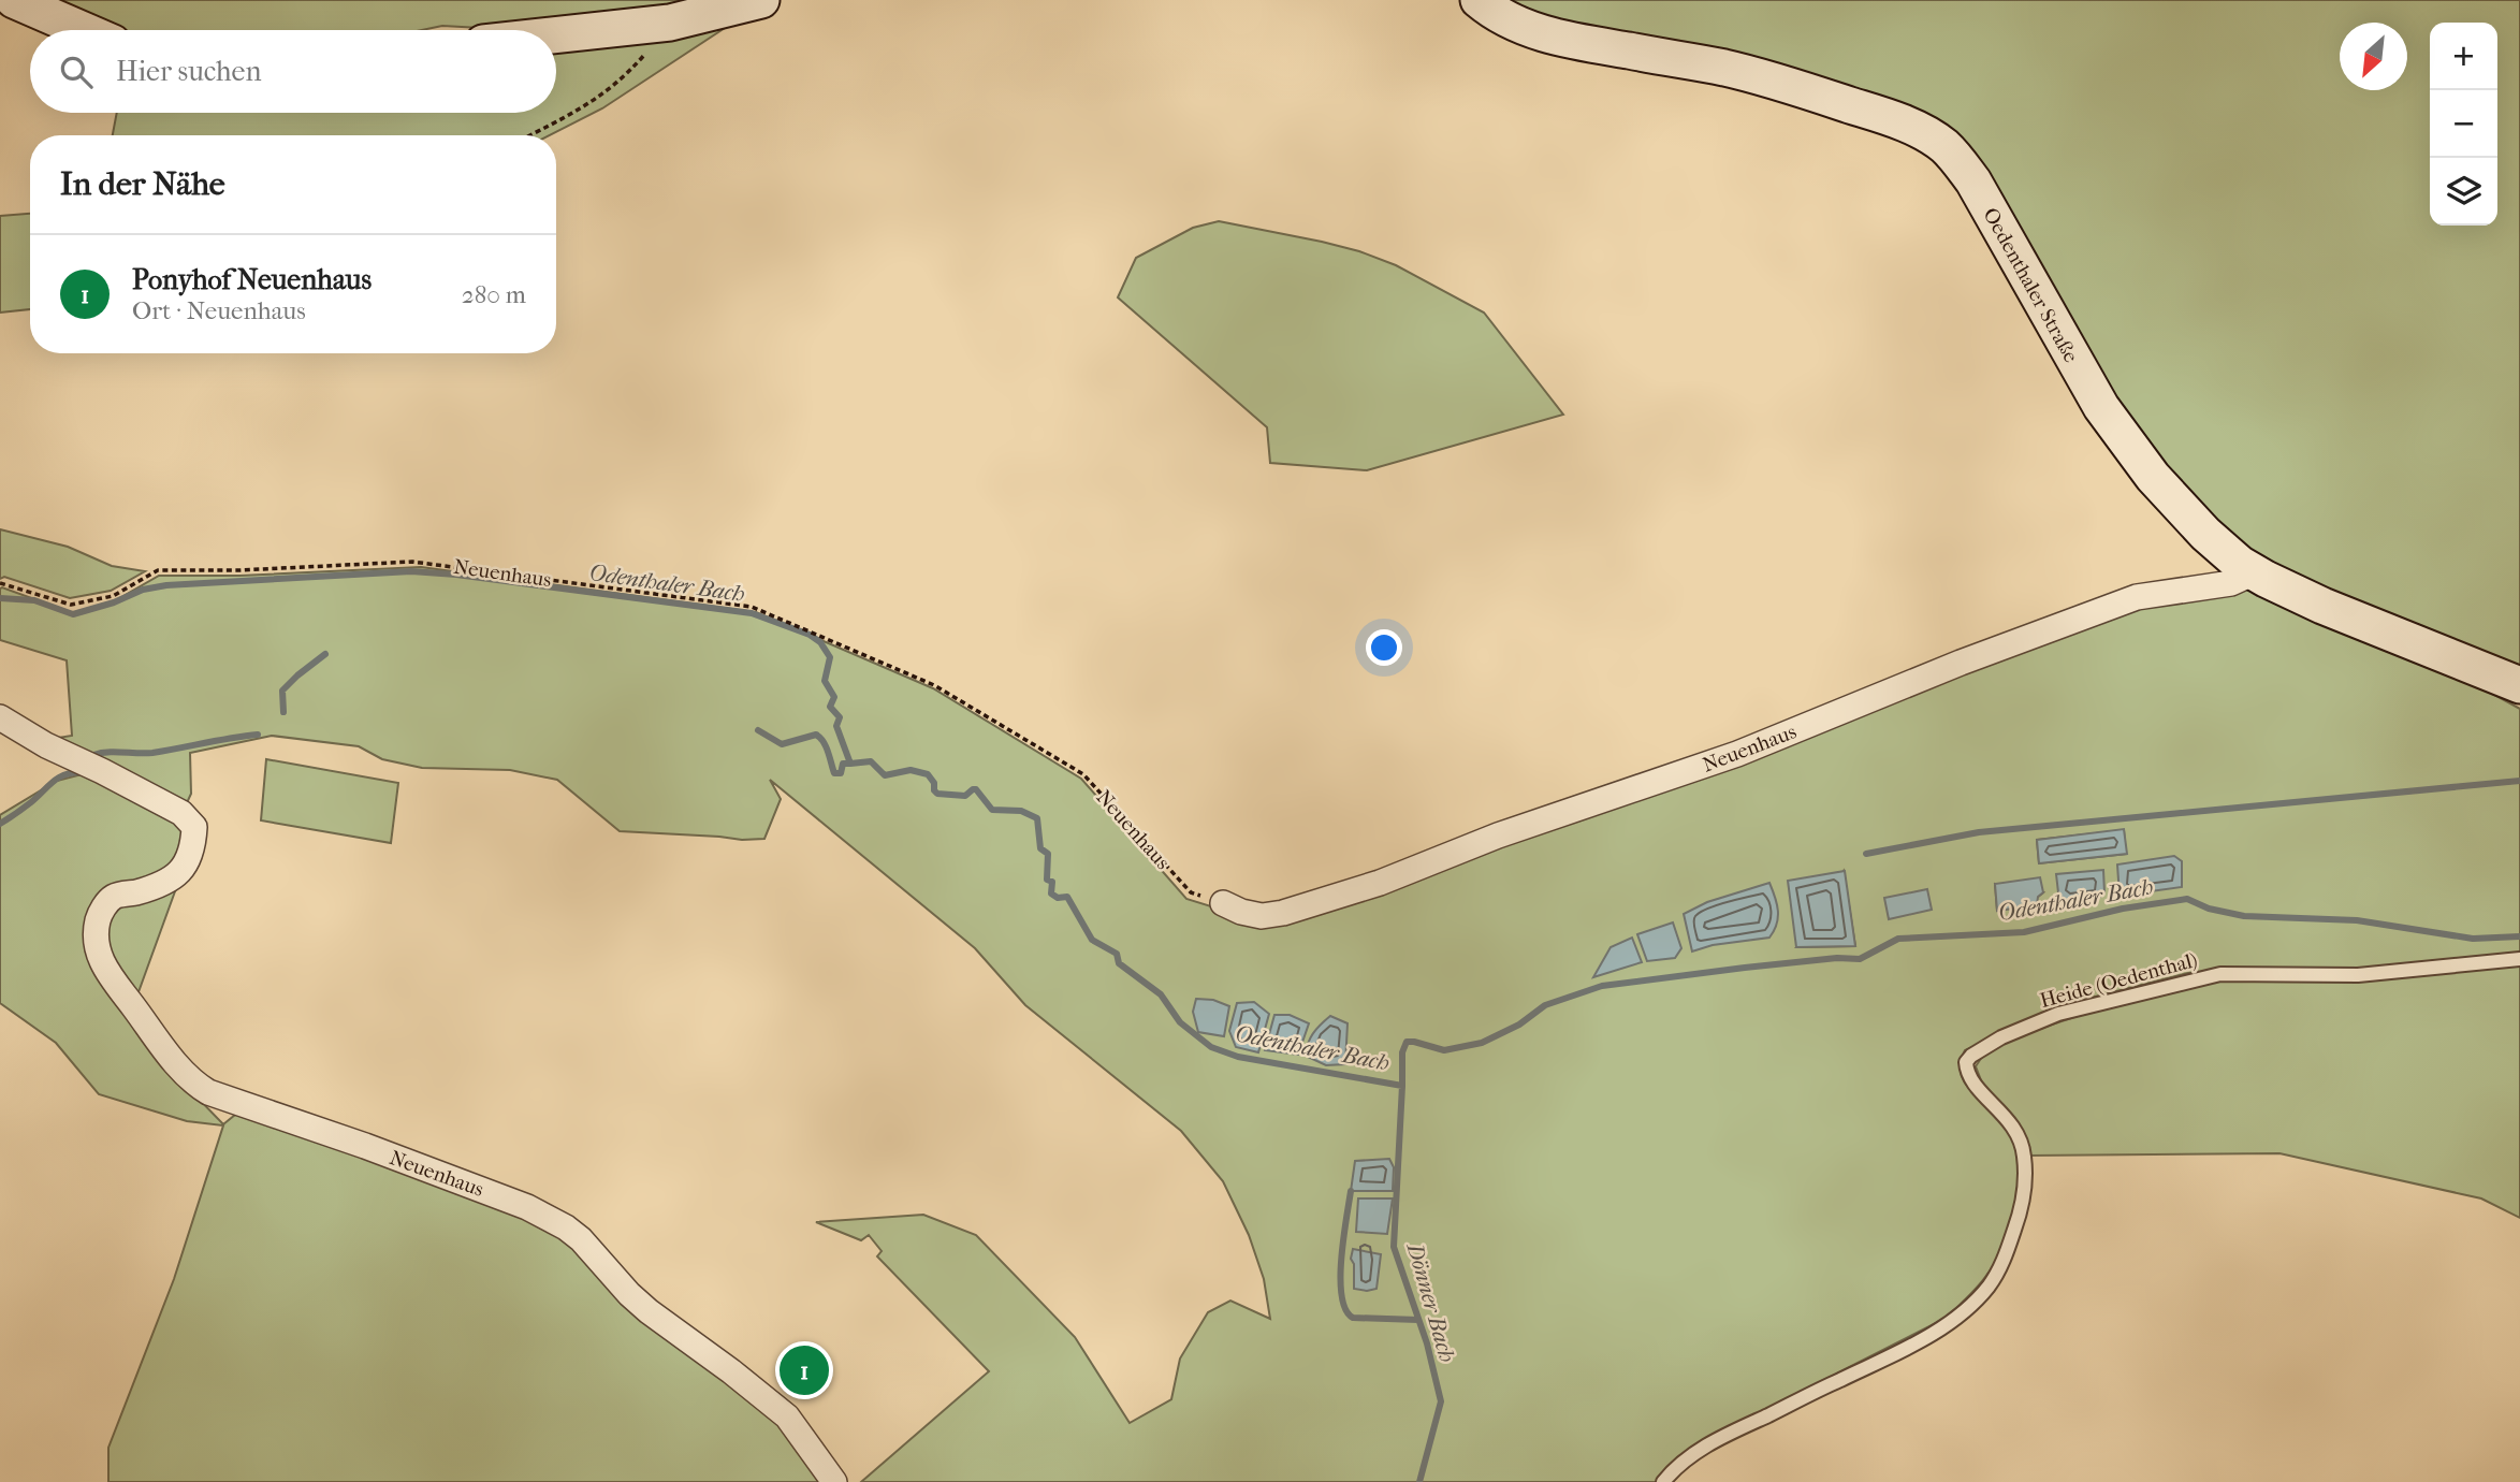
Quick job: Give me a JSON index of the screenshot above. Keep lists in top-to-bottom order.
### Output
{
  "streets": {
    "main road": ["Oedenthaler Straße"],
    "street": ["Neuenhaus"],
    "lane": ["Heide (Oedenthal)"]
  },
  "crossings": [
    ["Oedenthaler Straße", "Neuenhaus"]
  ],
  "water": ["Odenthaler Bach", "Dönner Bach"],
  "north": "bottom left",
  "page": {
    "map_buttons": ["+", "−"],
    "search": "Hier suchen",
    "heading": "In der Nähe",
    "list": [
      {
        "mark": "1",
        "name": "Ponyhof Neuenhaus",
        "note": "Ort · Neuenhaus",
        "value": "280 m"
      }
    ],
    "pins": "1"
  }
}
